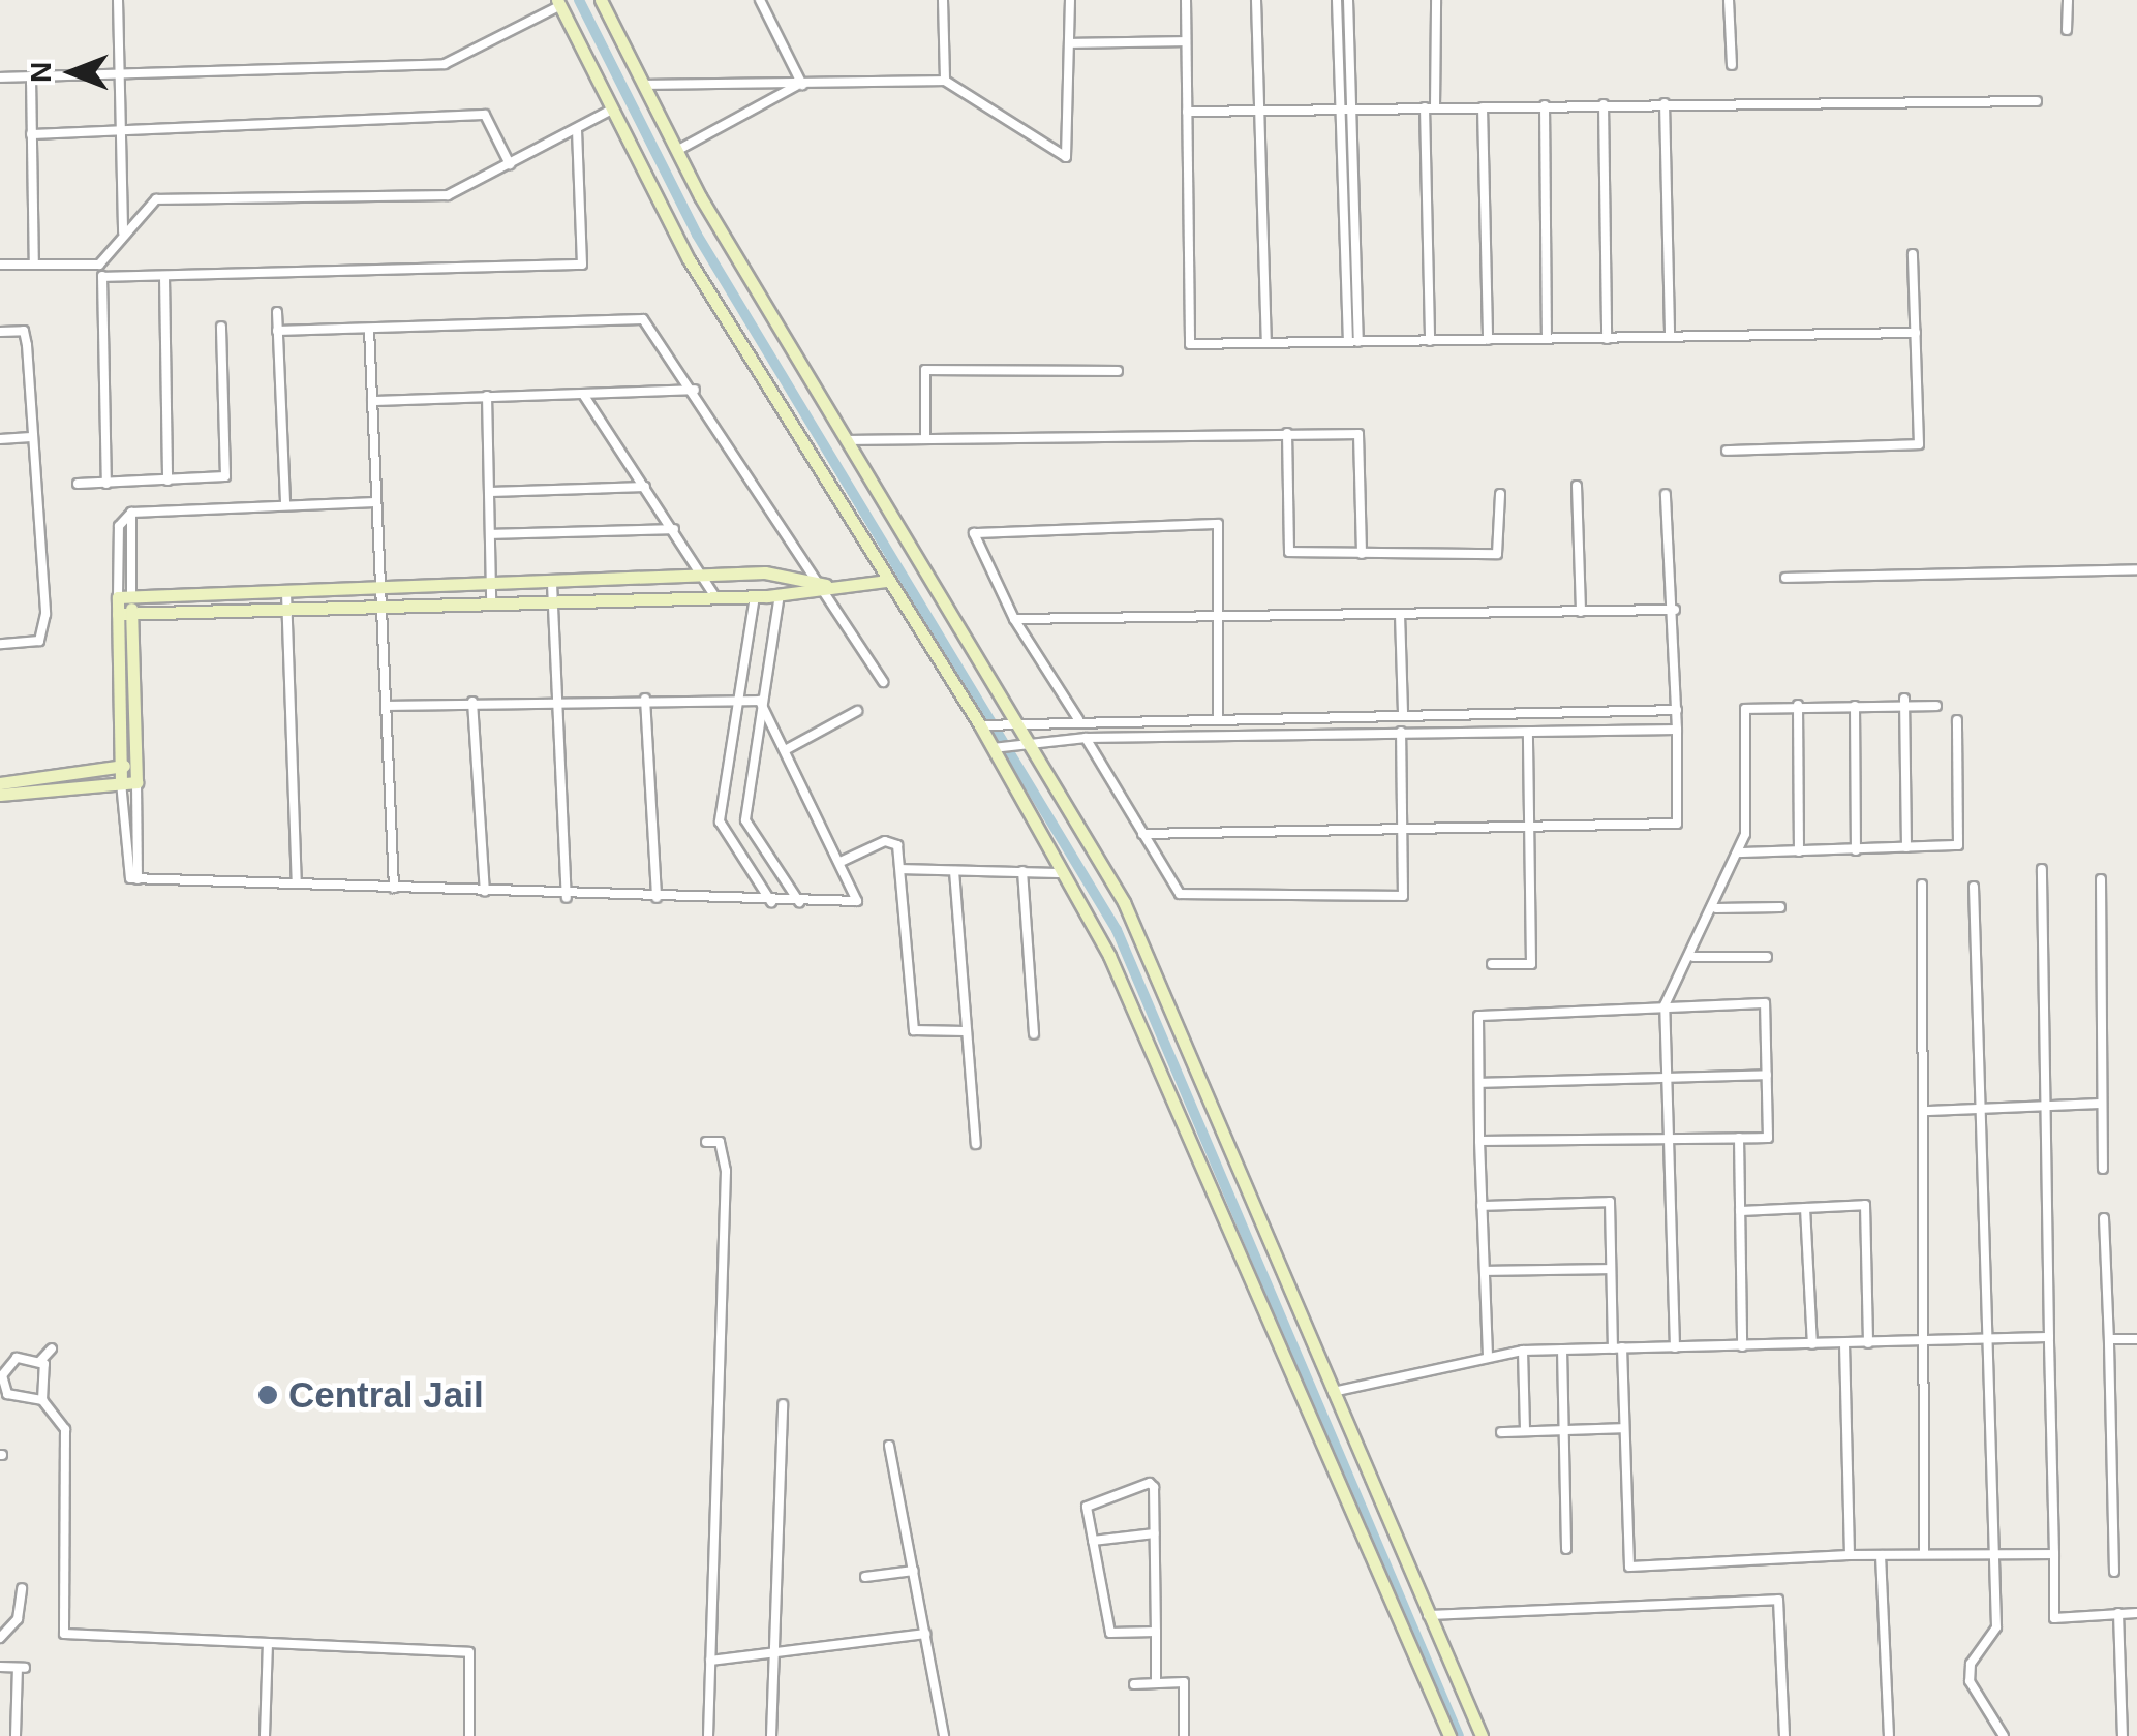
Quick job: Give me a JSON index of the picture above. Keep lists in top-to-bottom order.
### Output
{
  "places": ["Central Jail"],
  "north": "left"
}
